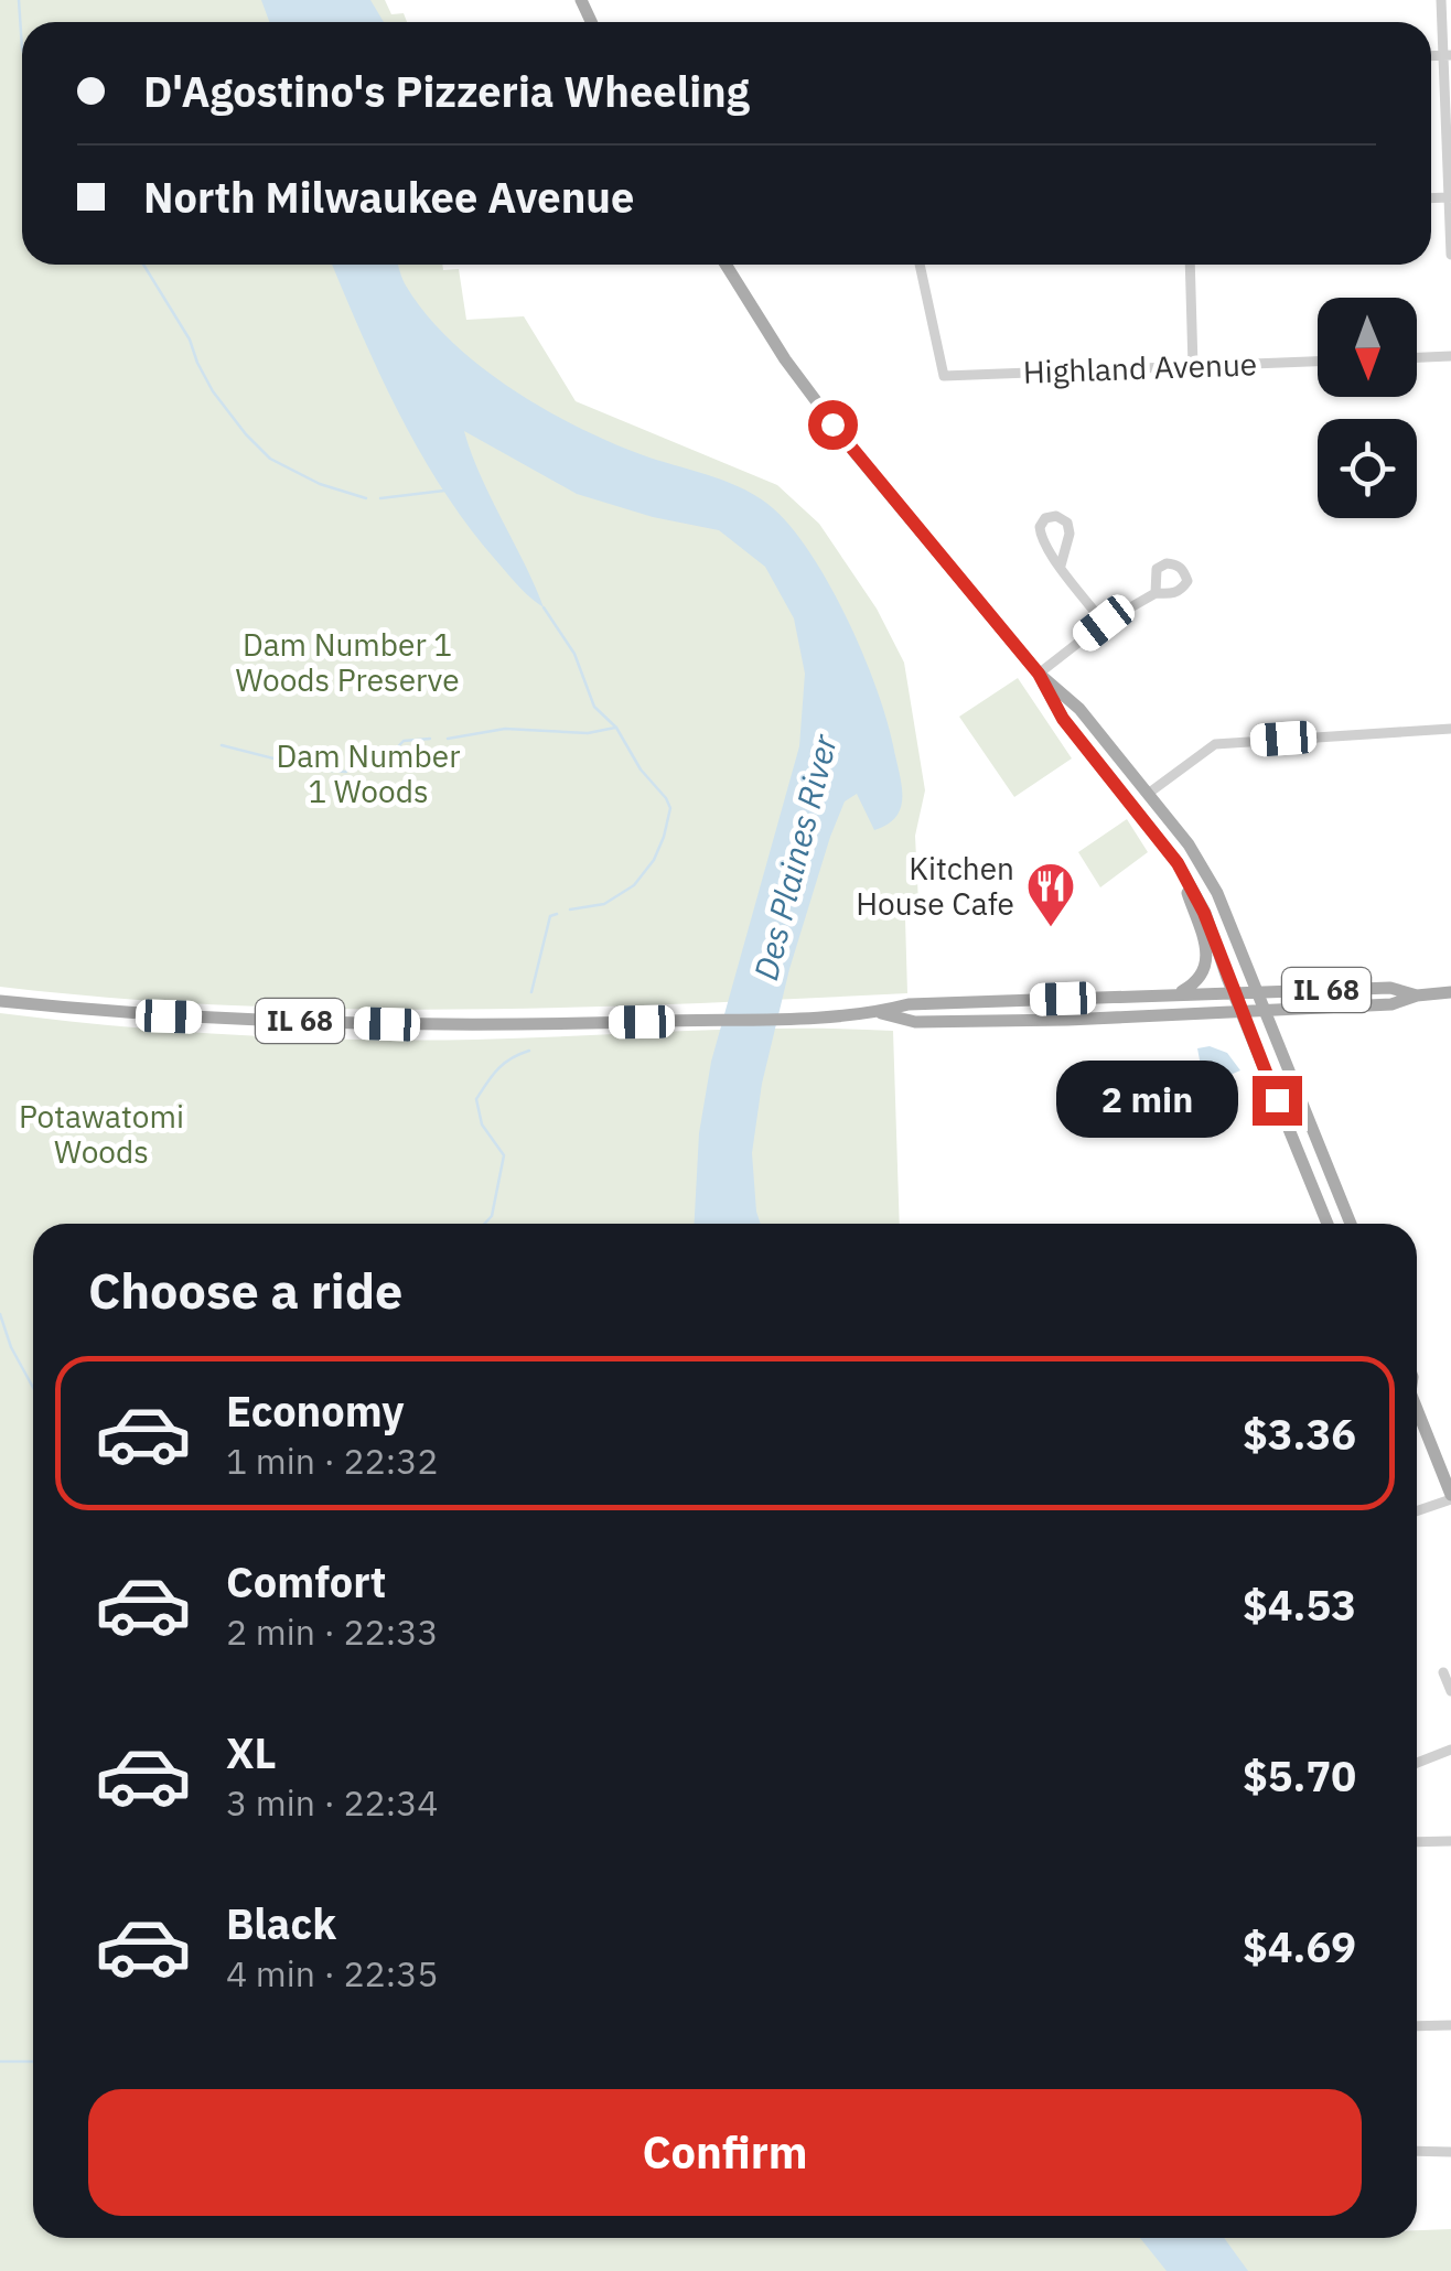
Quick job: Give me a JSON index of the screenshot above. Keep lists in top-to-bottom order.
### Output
{
  "streets": {
    "main road": ["IL 68"],
    "street": ["Highland Avenue"]
  },
  "water": ["Des Plaines River"],
  "parks": ["Dam Number 1 Woods Preserve", "Dam Number 1 Woods", "Potawatomi Woods"],
  "places": {
    "restaurant": ["Kitchen House Cafe"]
  },
  "north": "bottom",
  "page": {
    "banner": ["D'Agostino's Pizzeria Wheeling", "North Milwaukee Avenue"],
    "bubble": "2 min",
    "heading": "Choose a ride",
    "list": [
      {
        "name": "Economy",
        "note": "1 min · 22:32",
        "value": "$3.36"
      },
      {
        "name": "Comfort",
        "note": "2 min · 22:33",
        "value": "$4.53"
      },
      {
        "name": "XL",
        "note": "3 min · 22:34",
        "value": "$5.70"
      },
      {
        "name": "Black",
        "note": "4 min · 22:35",
        "value": "$4.69"
      }
    ],
    "buttons": "Confirm"
  }
}
